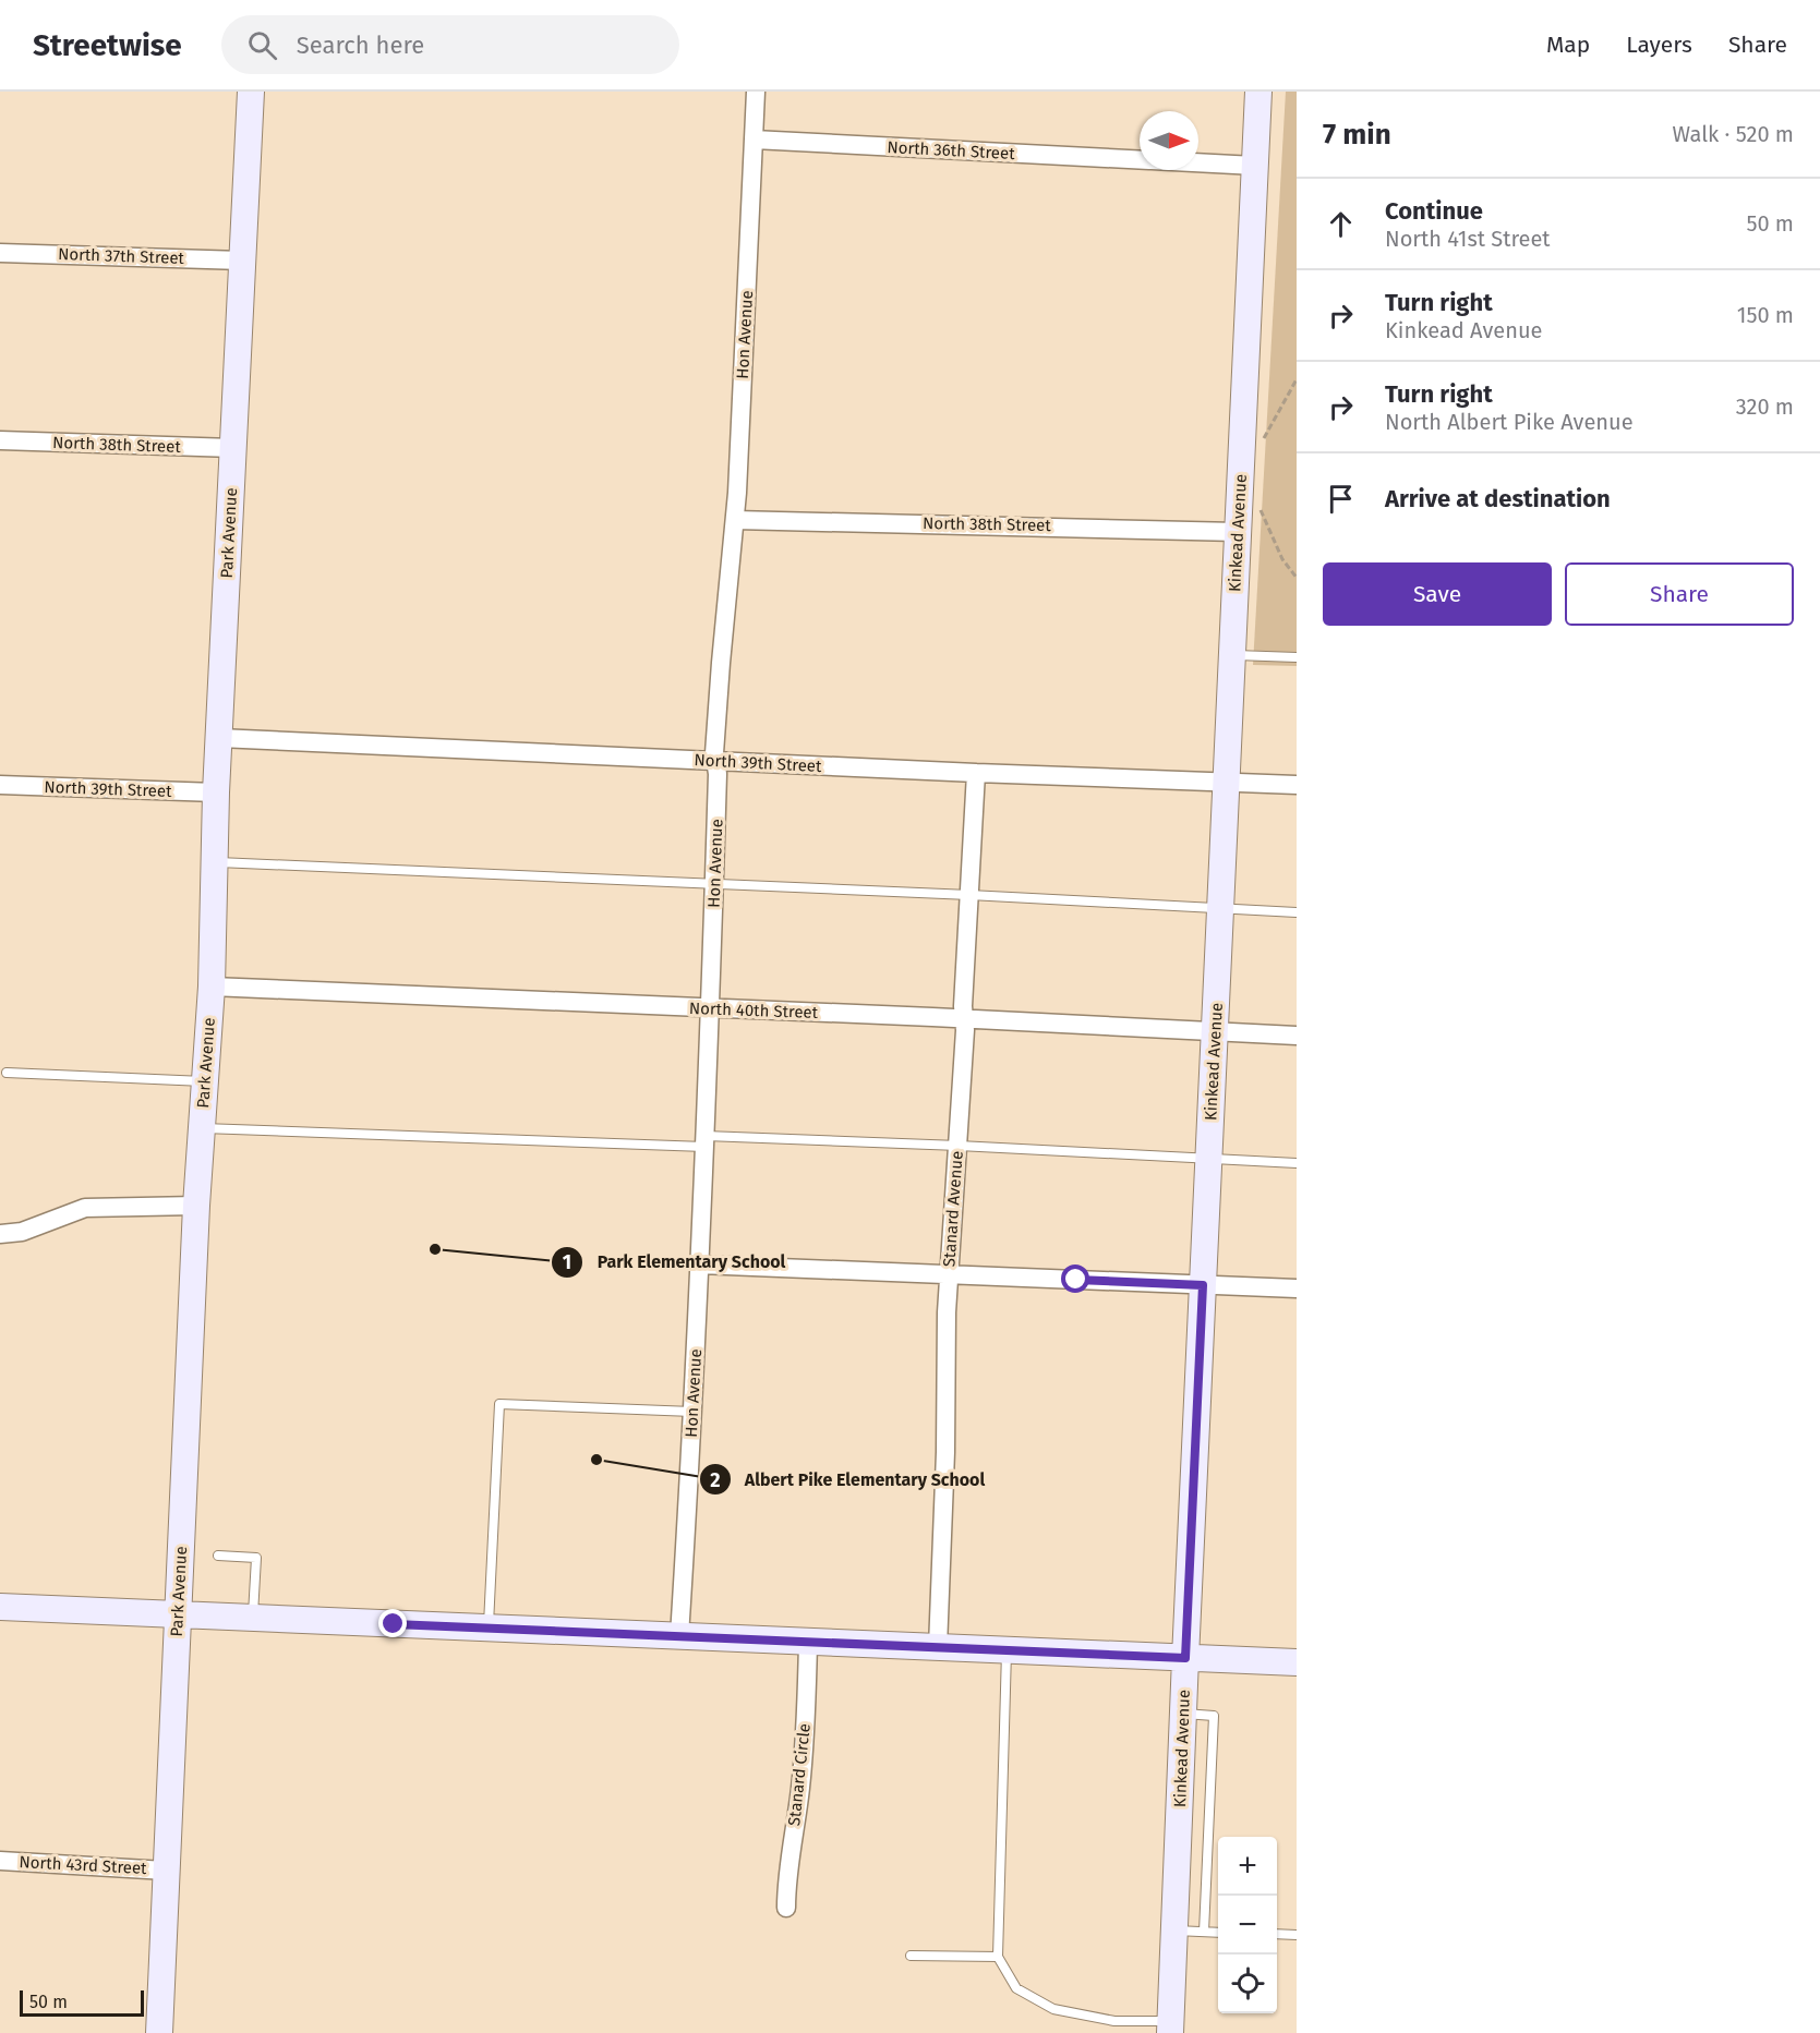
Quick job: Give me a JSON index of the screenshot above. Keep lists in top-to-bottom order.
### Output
{
  "streets": {
    "street": [
      "North 36th Street",
      "North 37th Street",
      "Hon Avenue",
      "North 38th Street",
      "Park Avenue",
      "Kinkead Avenue",
      "North 39th Street",
      "North 40th Street",
      "Stanard Avenue",
      "Stanard Circle",
      "North 43rd Street"
    ]
  },
  "crossings": [
    ["North 36th Street", "Hon Avenue"],
    ["North 36th Street", "Kinkead Avenue"],
    ["North 37th Street", "Park Avenue"],
    ["Hon Avenue", "North 38th Street"],
    ["Hon Avenue", "North 39th Street"],
    ["Hon Avenue", "North 40th Street"],
    ["North 38th Street", "Park Avenue"],
    ["North 38th Street", "Kinkead Avenue"],
    ["Park Avenue", "North 39th Street"],
    ["Park Avenue", "North 40th Street"],
    ["Park Avenue", "North 43rd Street"],
    ["Kinkead Avenue", "North 39th Street"],
    ["Kinkead Avenue", "North 40th Street"],
    ["North 39th Street", "Stanard Avenue"],
    ["North 40th Street", "Stanard Avenue"]
  ],
  "places": ["Park Elementary School", "Albert Pike Elementary School"],
  "scale_bar": "50 m",
  "north": "right",
  "page": {
    "header": "Streetwise",
    "search": "Search here",
    "nav": ["Map", "Layers", "Share"],
    "heading": ["7 min", "Walk · 520 m"],
    "list": [
      ["Continue", "North 41st Street", "50 m"],
      ["Turn right", "Kinkead Avenue", "150 m"],
      ["Turn right", "North Albert Pike Avenue", "320 m"],
      "Arrive at destination"
    ],
    "buttons": ["Save", "Share"],
    "map_buttons": ["+", "−"],
    "scale": "50 m"
  }
}
